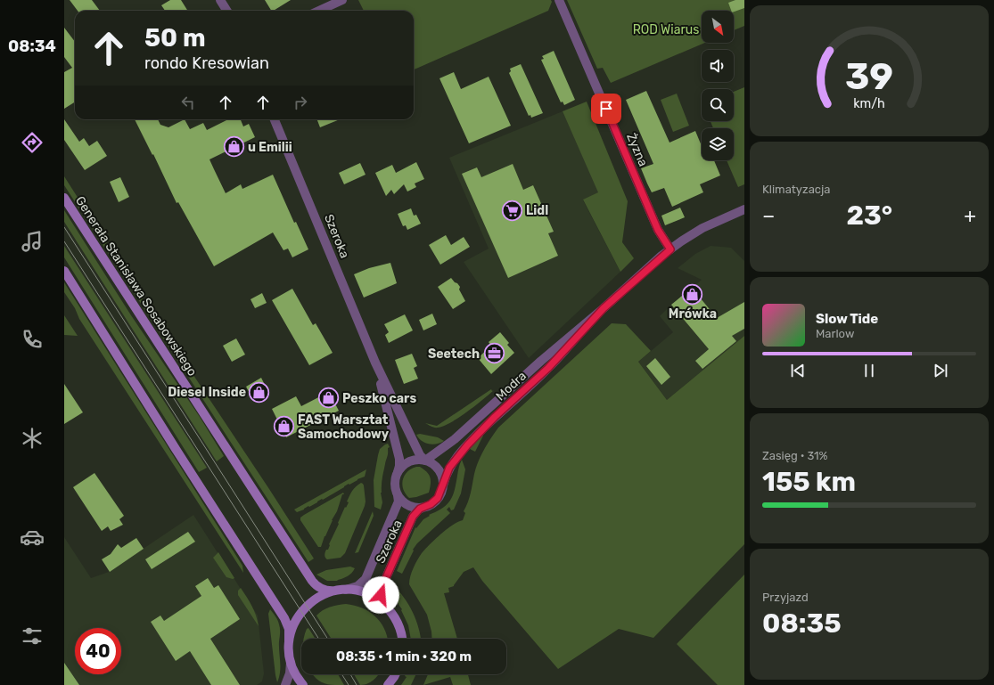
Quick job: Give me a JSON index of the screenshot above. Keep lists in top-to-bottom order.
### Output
{
  "streets": {
    "main road": ["Generała Stanisława Sosabowskiego"],
    "street": ["Żyzna", "Szeroka", "Modra"]
  },
  "crossings": [
    ["Żyzna", "Modra"],
    ["Szeroka", "Modra"]
  ],
  "parks": ["ROD Wiarus"],
  "places": {
    "shop": [
      "u Emilii",
      "Mrówka",
      "Diesel Inside",
      "Peszko cars",
      "FAST Warsztat Samochodowy"
    ],
    "supermarket": ["Lidl"],
    "office": ["Seetech"]
  },
  "north": "bottom right",
  "page": {
    "tabs": "08:34",
    "turn": ["50 m", "rondo Kresowian"],
    "tile": [
      "Klimatyzacja",
      ["Zasięg · 31%", "155 km"],
      ["Przyjazd", "08:35"]
    ],
    "heat": ["−", "23°", "+"],
    "song": ["Slow Tide", "Marlow"],
    "limit": "40",
    "trip": "08:35 · 1 min · 320 m",
    "gauge": ["39", "km/h"]
  }
}
